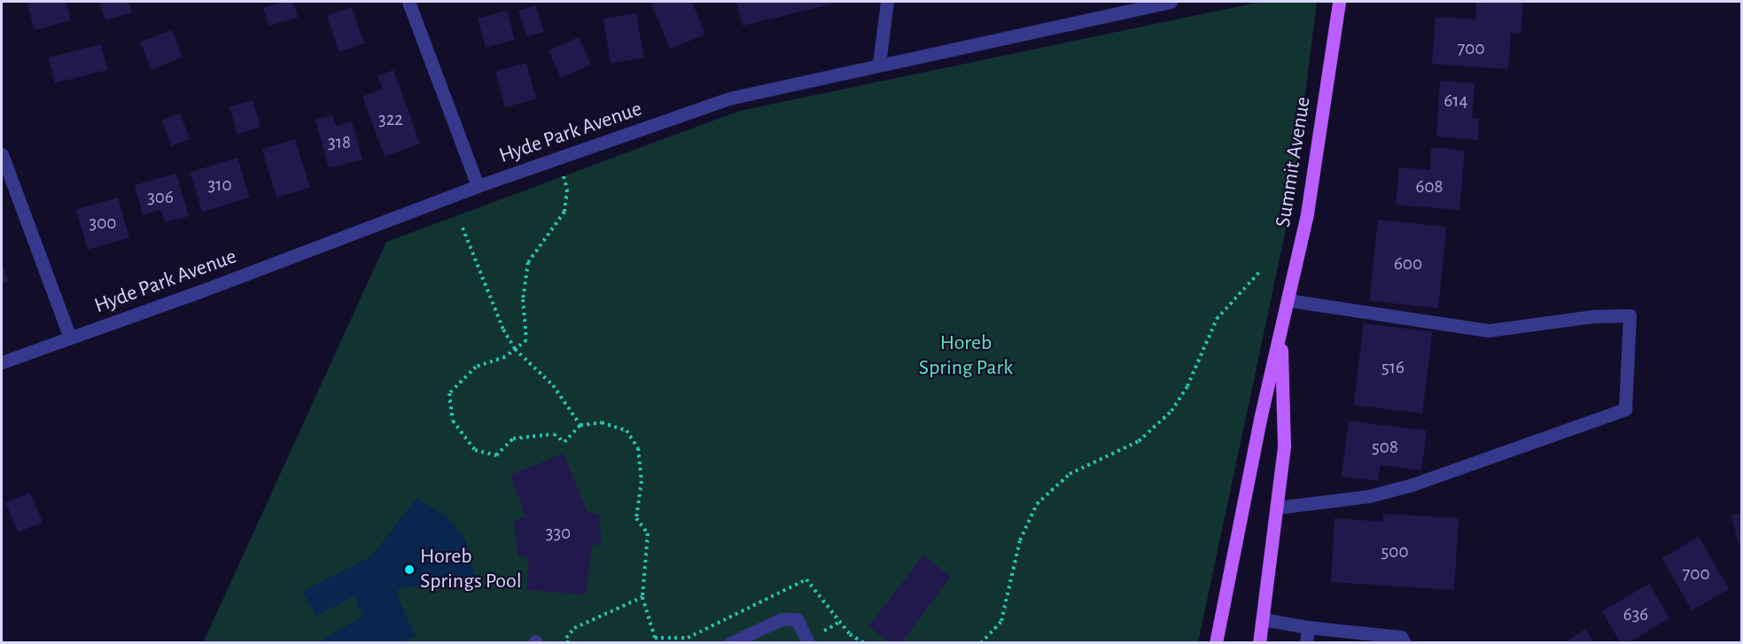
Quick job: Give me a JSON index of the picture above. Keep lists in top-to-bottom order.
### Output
{
  "streets": {
    "main road": ["Summit Avenue"],
    "street": ["Hyde Park Avenue"]
  },
  "parks": ["Horeb Spring Park"],
  "places": ["Horeb Springs Pool"],
  "house_numbers": [
    "700",
    "614",
    "322",
    "318",
    "310",
    "608",
    "306",
    "300",
    "600",
    "516",
    "508",
    "330",
    "500",
    "700",
    "636"
  ]
}
